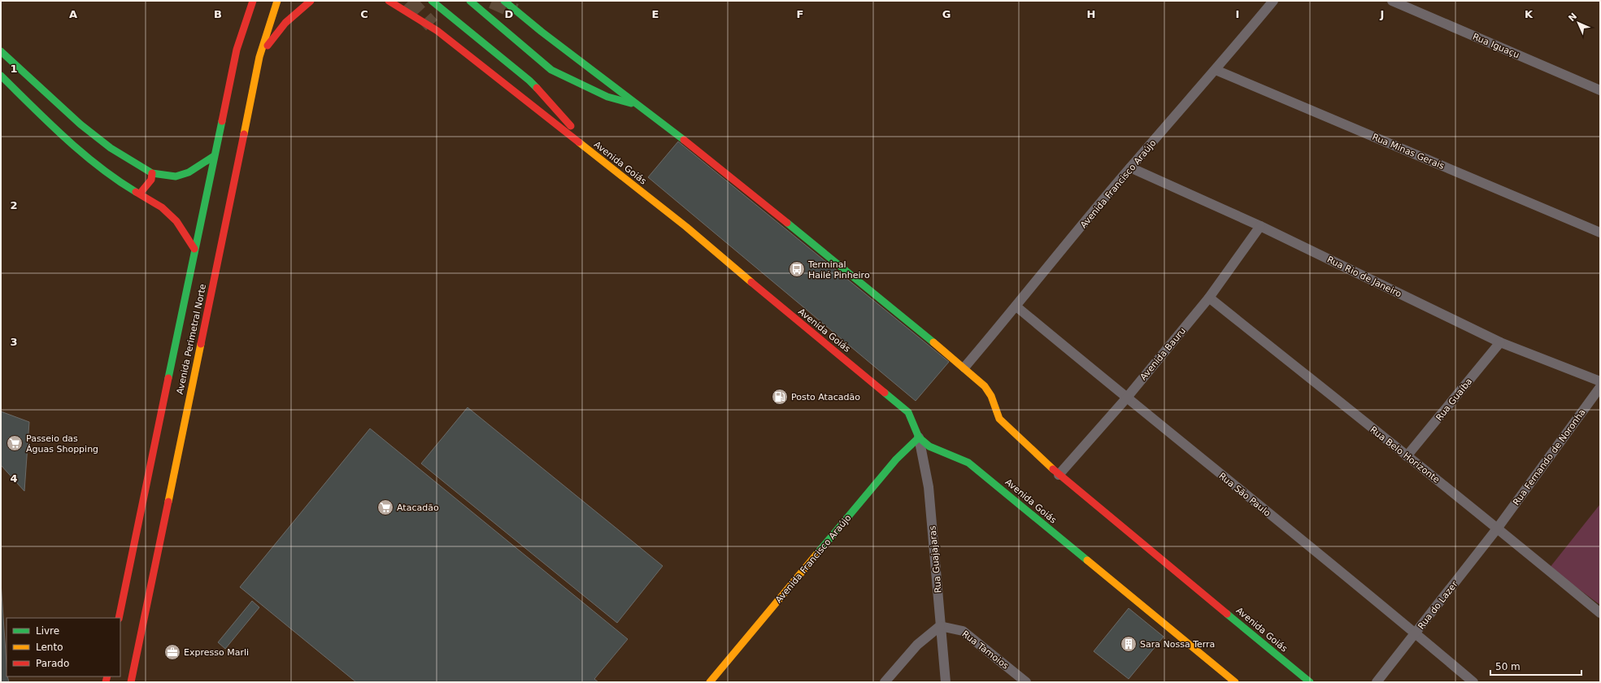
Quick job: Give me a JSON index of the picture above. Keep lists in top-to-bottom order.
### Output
{
  "streets": {
    "main road": ["Avenida Goiás", "Avenida Francisco Araújo", "Avenida Perimetral Norte"],
    "street": [
      "Rua Iguaçu",
      "Rua Minas Gerais",
      "Rua Rio de Janeiro",
      "Avenida Bauru",
      "Rua Guaíba",
      "Rua Belo Horizonte",
      "Rua Fernando de Noronha",
      "Rua São Paulo",
      "Rua Guajajaras",
      "Rua do Lazer",
      "Rua Tamoios"
    ]
  },
  "crossings": [
    ["Rua Minas Gerais", "Avenida Francisco Araújo"],
    ["Avenida Goiás", "Avenida Francisco Araújo"],
    ["Avenida Goiás", "Avenida Bauru"],
    ["Avenida Goiás", "Rua Guajajaras"],
    ["Avenida Francisco Araújo", "Rua Rio de Janeiro"],
    ["Avenida Francisco Araújo", "Rua São Paulo"],
    ["Avenida Francisco Araújo", "Rua Guajajaras"],
    ["Rua Rio de Janeiro", "Avenida Bauru"],
    ["Rua Rio de Janeiro", "Rua Guaíba"],
    ["Avenida Bauru", "Rua Belo Horizonte"],
    ["Avenida Bauru", "Rua São Paulo"],
    ["Rua Guaíba", "Rua Belo Horizonte"],
    ["Rua Belo Horizonte", "Rua Fernando de Noronha"],
    ["Rua Belo Horizonte", "Rua do Lazer"],
    ["Rua Fernando de Noronha", "Rua do Lazer"],
    ["Rua São Paulo", "Rua do Lazer"],
    ["Rua Guajajaras", "Rua Tamoios"]
  ],
  "places": {
    "bus stop": ["Terminal Hailé Pinheiro"],
    "fuel station": ["Posto Atacadão"],
    "supermarket": ["Passeio das Águas Shopping", "Atacadão"],
    "building": ["Sara Nossa Terra"],
    "office": ["Expresso Marli"]
  },
  "legend": ["Livre", "Lento", "Parado"],
  "scale_bar": "50 m",
  "north": "top left",
  "grid": {
    "columns": [
      "A",
      "B",
      "C",
      "D",
      "E",
      "F",
      "G",
      "H",
      "I",
      "J",
      "K"
    ],
    "rows": [
      "1",
      "2",
      "3",
      "4"
    ]
  }
}
